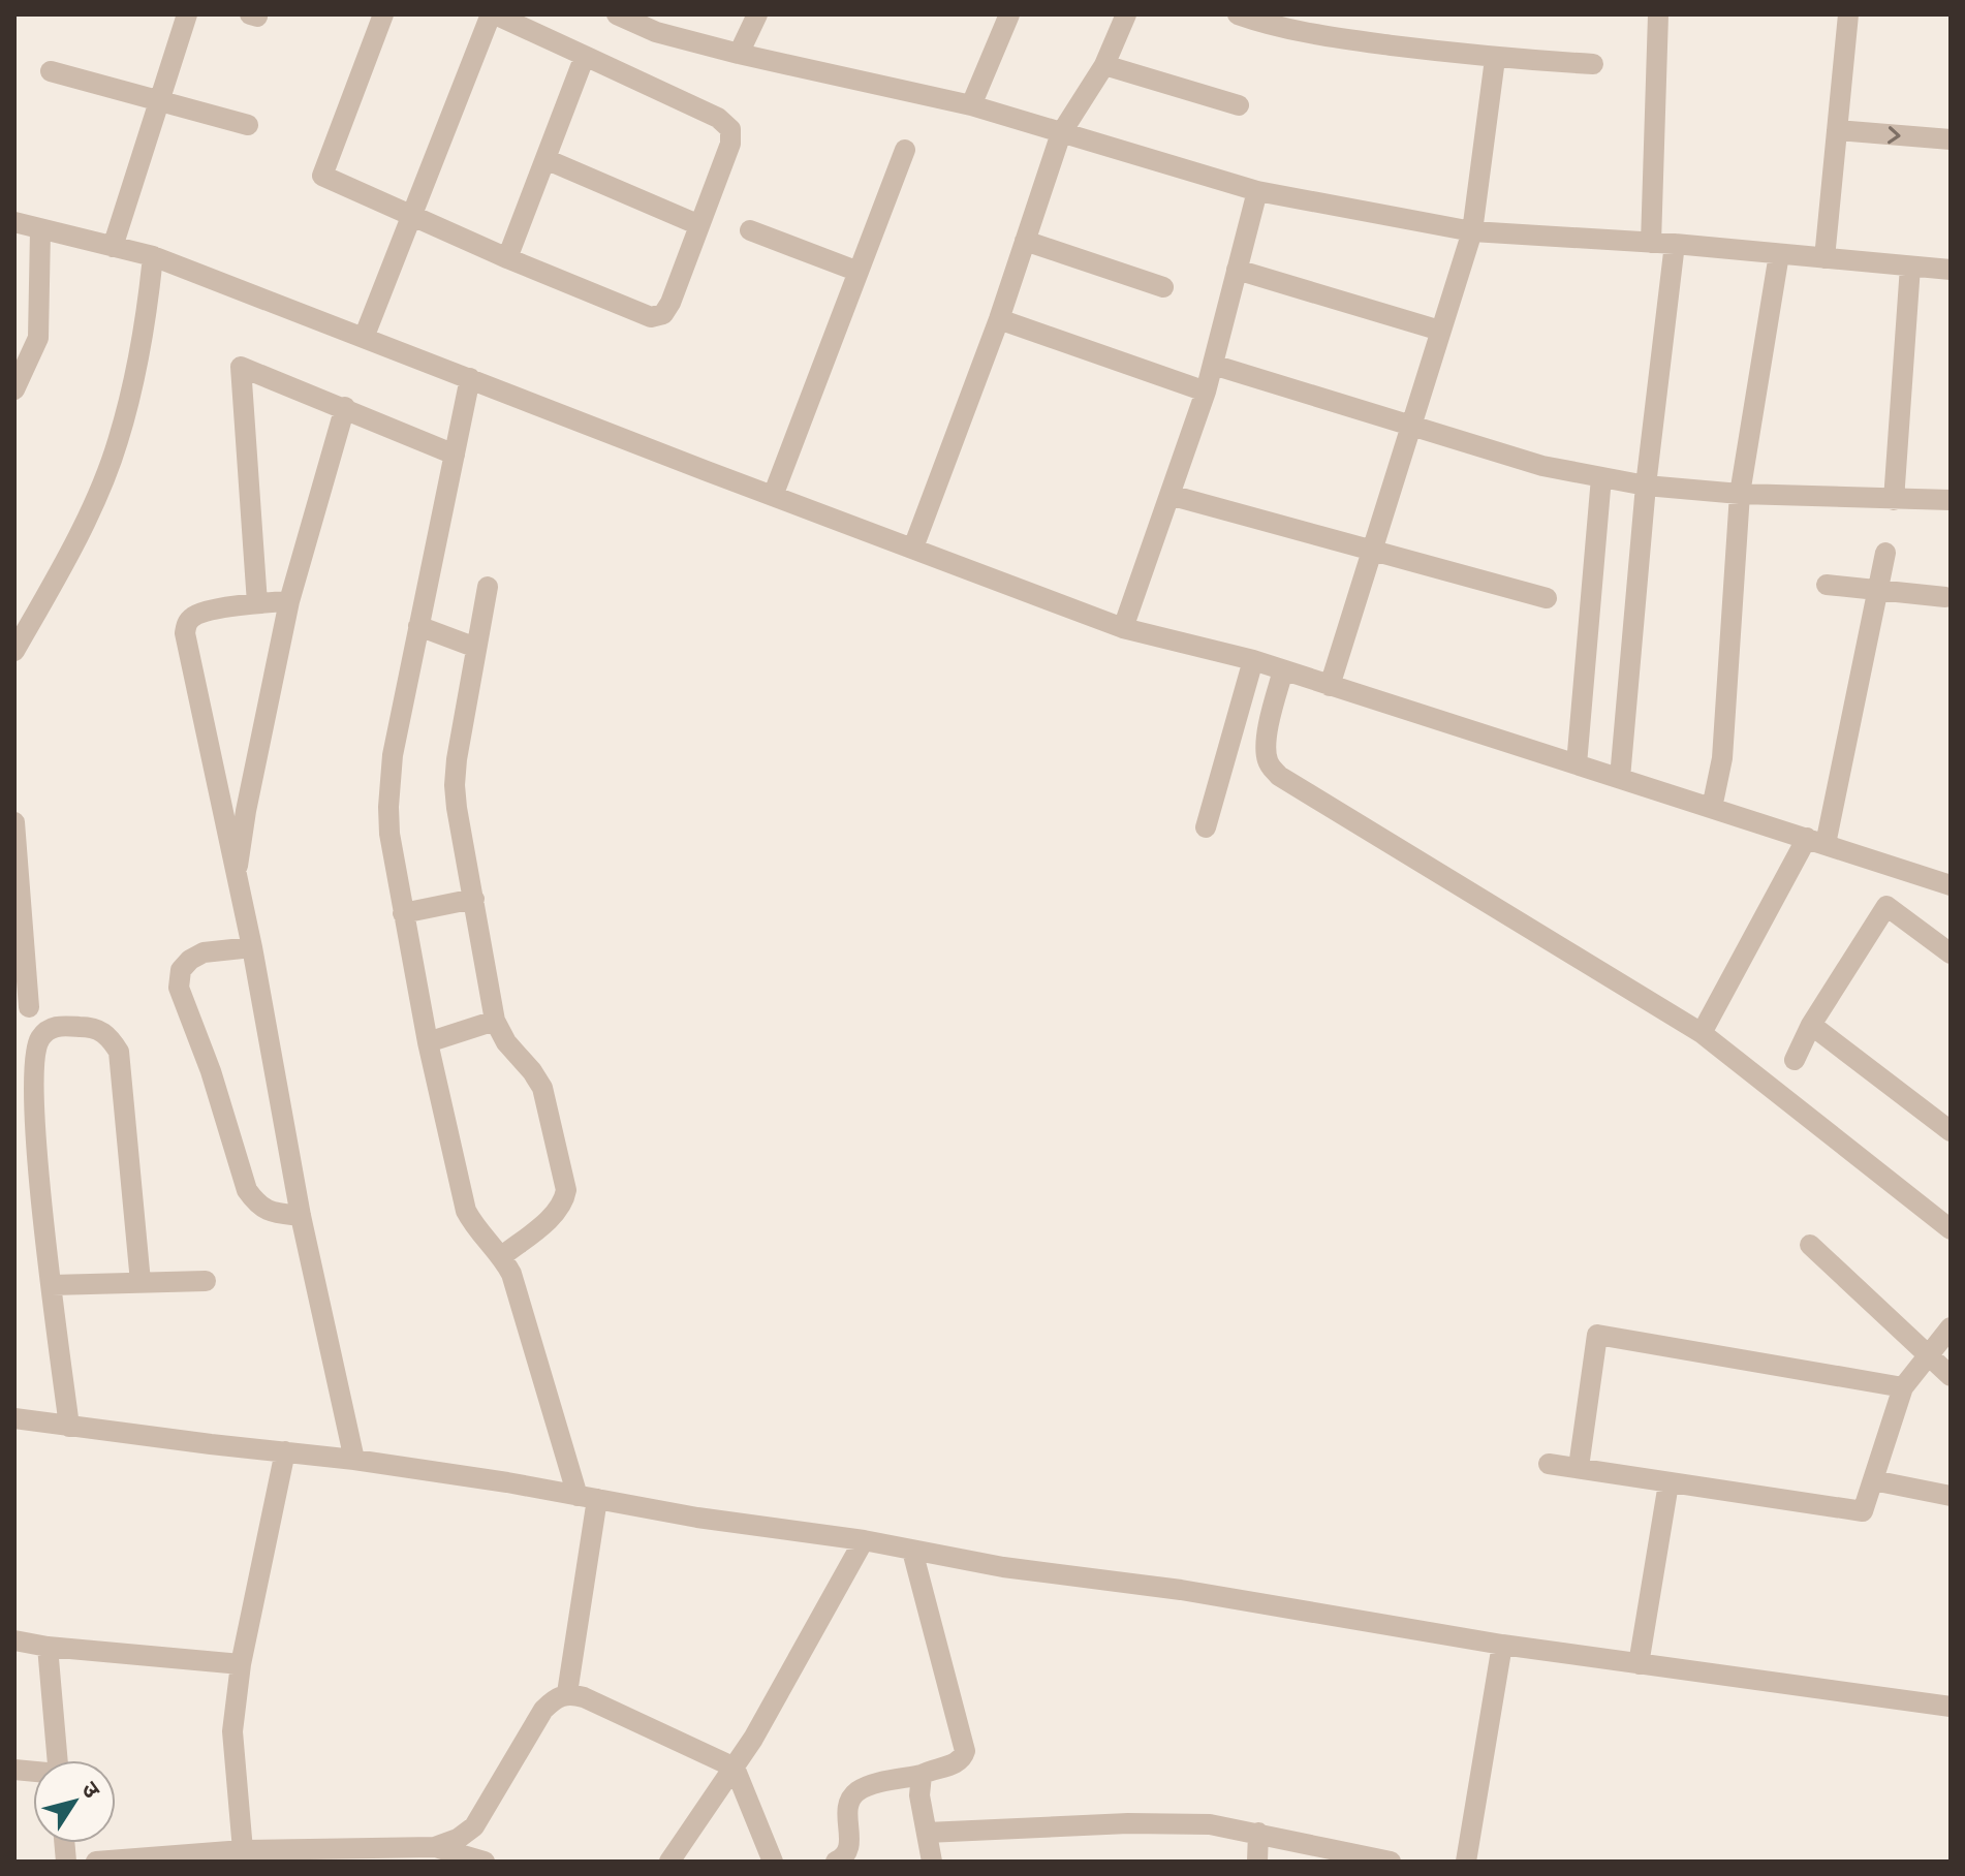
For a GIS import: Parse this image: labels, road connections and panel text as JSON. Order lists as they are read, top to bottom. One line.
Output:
{"north":"top right"}
